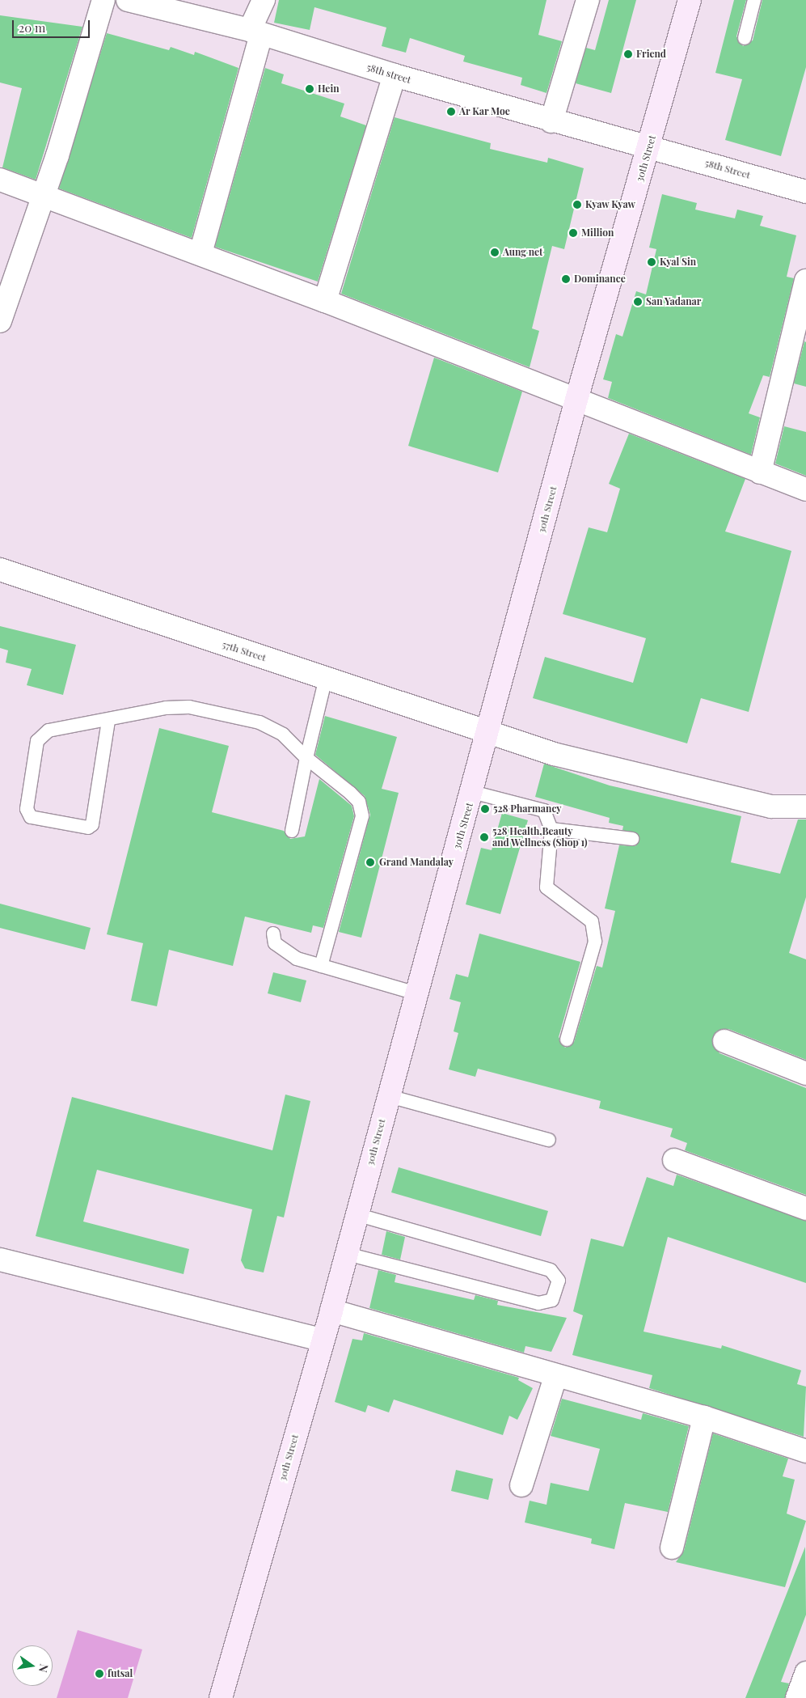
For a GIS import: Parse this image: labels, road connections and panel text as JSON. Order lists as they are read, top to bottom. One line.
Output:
{"streets":{"main road":["30th Street"],"street":["58th street","58th Street","57th Street"]},"crossings":[["58th street","30th Street"],["58th street","58th Street"],["30th Street","58th Street"],["30th Street","57th Street"]],"places":["Friend","Hein","Ar Kar Moe","Kyaw Kyaw","Million","Aung net","Kyal Sin","Dominance","San Yadanar","528 Pharmancy","528 Health,Beauty and Wellness (Shop 1)","Grand Mandalay","futsal"],"scale_bar":"20 m","north":"right"}
